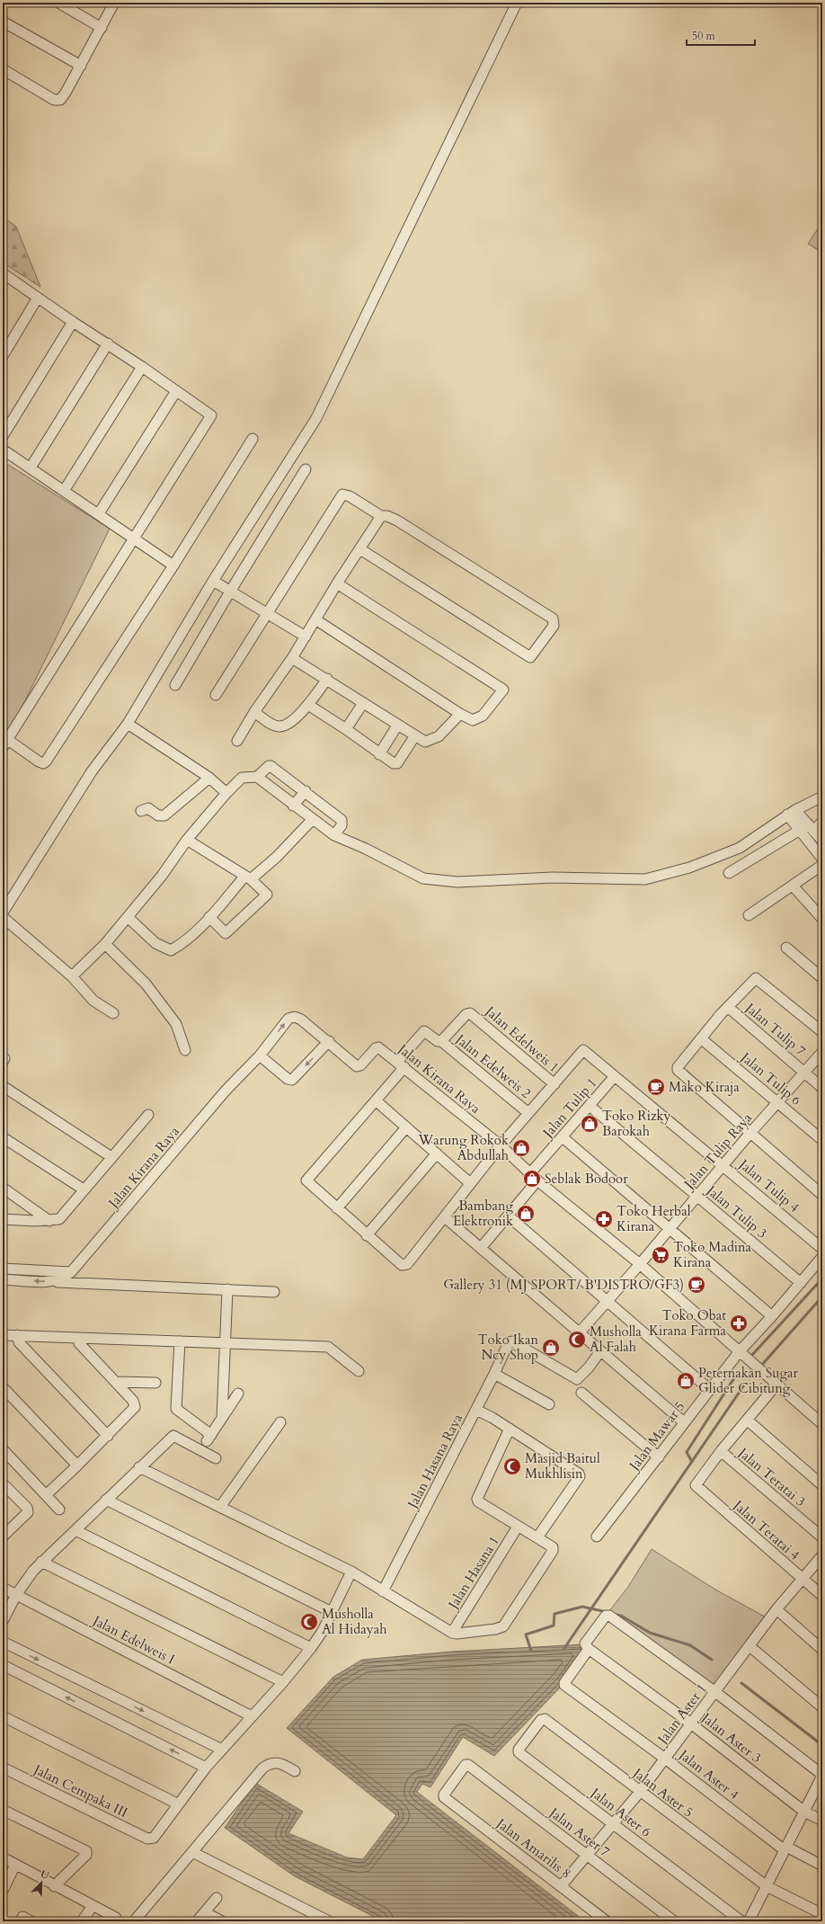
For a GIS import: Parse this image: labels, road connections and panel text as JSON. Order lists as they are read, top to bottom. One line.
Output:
{"streets":{"street":["Jalan Tulip 7","Jalan Edelweis 1","Jalan Edelweis 2","Jalan Kirana Raya","Jalan Tulip 6","Jalan Tulip 1","Jalan Tulip Raya","Jalan Tulip 4","Jalan Tulip 3","Jalan Mawar 5","Jalan Hasana Raya","Jalan Teratai 3","Jalan Teratai 4","Jalan Hasana 1","Jalan Edelweis I","Jalan Aster 1","Jalan Aster 3","Jalan Aster 4","Jalan Cempaka III","Jalan Aster 5","Jalan Aster 6","Jalan Aster 7","Jalan Amarilis 8"]},"crossings":[["Jalan Tulip 7","Jalan Tulip Raya"],["Jalan Edelweis 1","Jalan Edelweis 2"],["Jalan Edelweis 1","Jalan Kirana Raya"],["Jalan Edelweis 1","Jalan Tulip 1"],["Jalan Edelweis 1","Jalan Tulip 4"],["Jalan Edelweis 2","Jalan Kirana Raya"],["Jalan Kirana Raya","Jalan Tulip 1"],["Jalan Kirana Raya","Jalan Tulip Raya"],["Jalan Kirana Raya","Jalan Mawar 5"],["Jalan Tulip 6","Jalan Tulip Raya"],["Jalan Tulip 1","Jalan Tulip 4"],["Jalan Tulip 1","Jalan Tulip 3"],["Jalan Tulip Raya","Jalan Tulip 4"],["Jalan Tulip Raya","Jalan Tulip 3"],["Jalan Tulip 3","Jalan Mawar 5"],["Jalan Teratai 3","Jalan Teratai 4"],["Jalan Teratai 4","Jalan Aster 1"],["Jalan Aster 1","Jalan Aster 3"],["Jalan Aster 1","Jalan Aster 4"],["Jalan Aster 1","Jalan Aster 5"],["Jalan Aster 1","Jalan Aster 6"],["Jalan Aster 1","Jalan Aster 7"],["Jalan Aster 1","Jalan Amarilis 8"],["Jalan Aster 3","Jalan Aster 4"],["Jalan Aster 5","Jalan Aster 6"],["Jalan Aster 7","Jalan Amarilis 8"]],"places":{"cafe":["Mako Kiraja","Gallery 31 (MJ SPORT/ B'DISTRO/GF3)"],"shop":["Toko Rizky Barokah","Warung Rokok Abdullah","Seblak Bodoor","Bambang Elektronik","Toko Ikan Ncy Shop","Peternakan Sugar Glider Cibitung"],"pharmacy":["Toko Herbal Kirana","Toko Obat Kirana Farma"],"supermarket":["Toko Madina Kirana"],"mosque":["Musholla Al Falah","Masjid Baitul Mukhlisin","Musholla Al Hidayah"]},"scale_bar":"50 m","north":"top right"}
